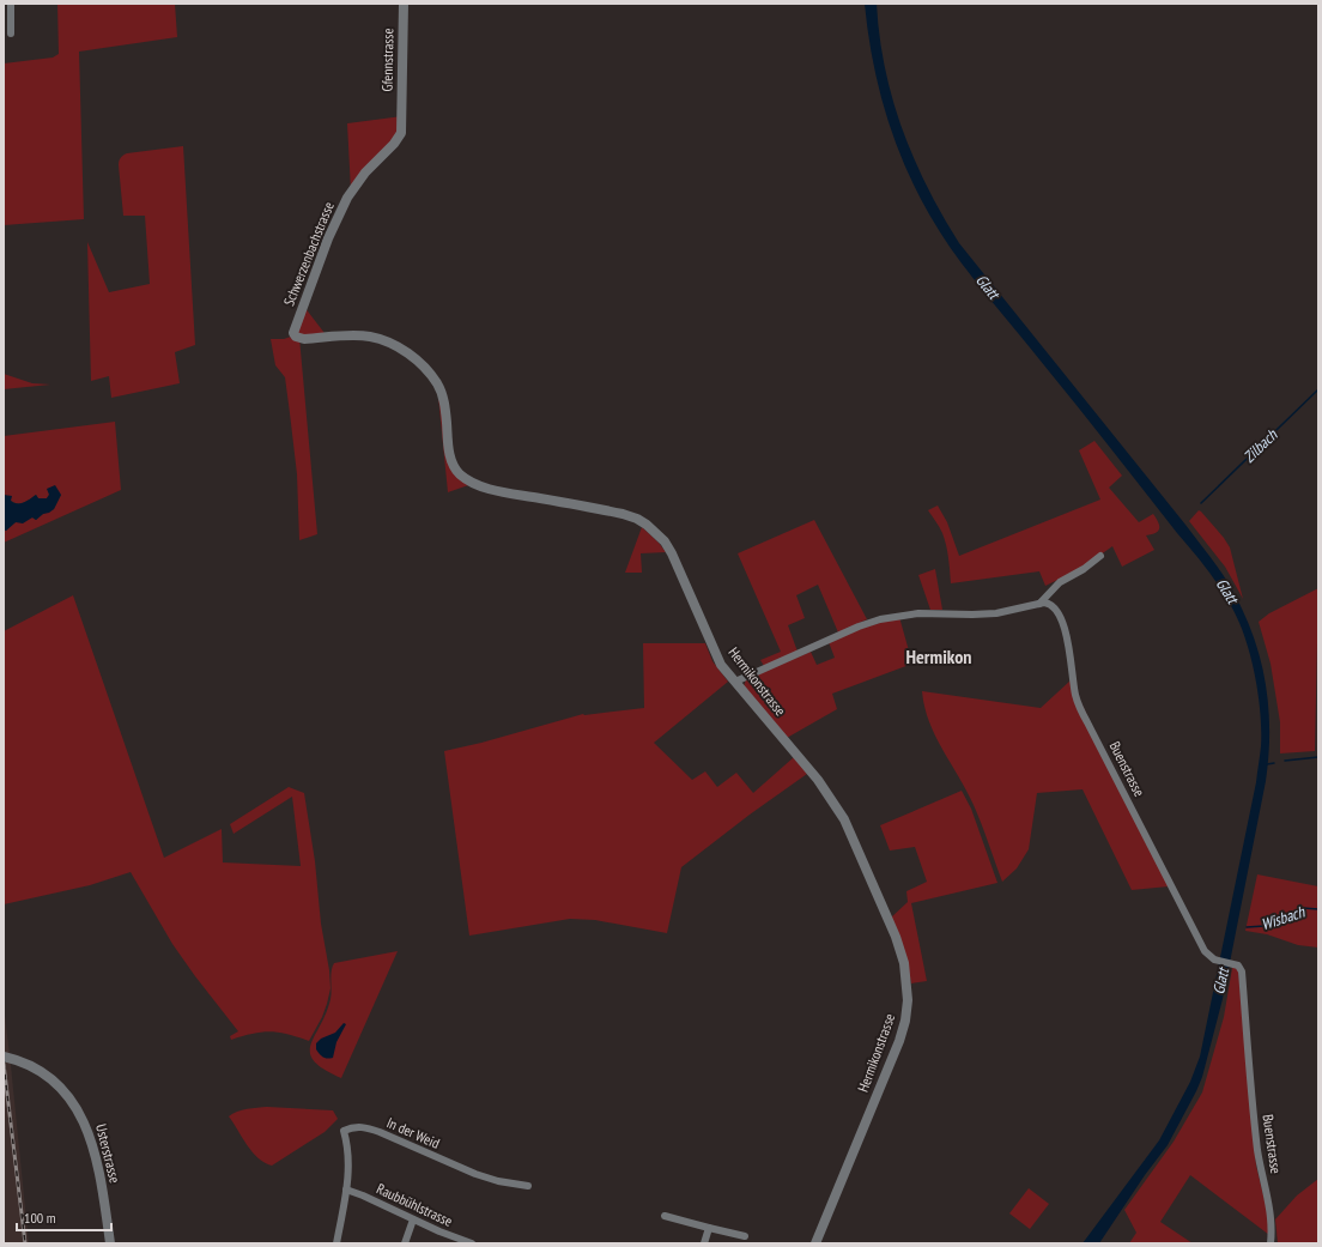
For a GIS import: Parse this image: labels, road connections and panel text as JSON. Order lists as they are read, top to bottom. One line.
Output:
{"streets":{"street":["Gfennstrasse","Schwerzenbachstrasse","Hermikonstrasse","Buenstrasse","In der Weid","Usterstrasse","Raubbühlstrasse"]},"crossings":[["Gfennstrasse","Schwerzenbachstrasse"],["Schwerzenbachstrasse","Hermikonstrasse"],["In der Weid","Raubbühlstrasse"]],"districts":["Hermikon"],"water":["Glatt","Zilbach","Wisbach"],"scale_bar":"100 m"}
